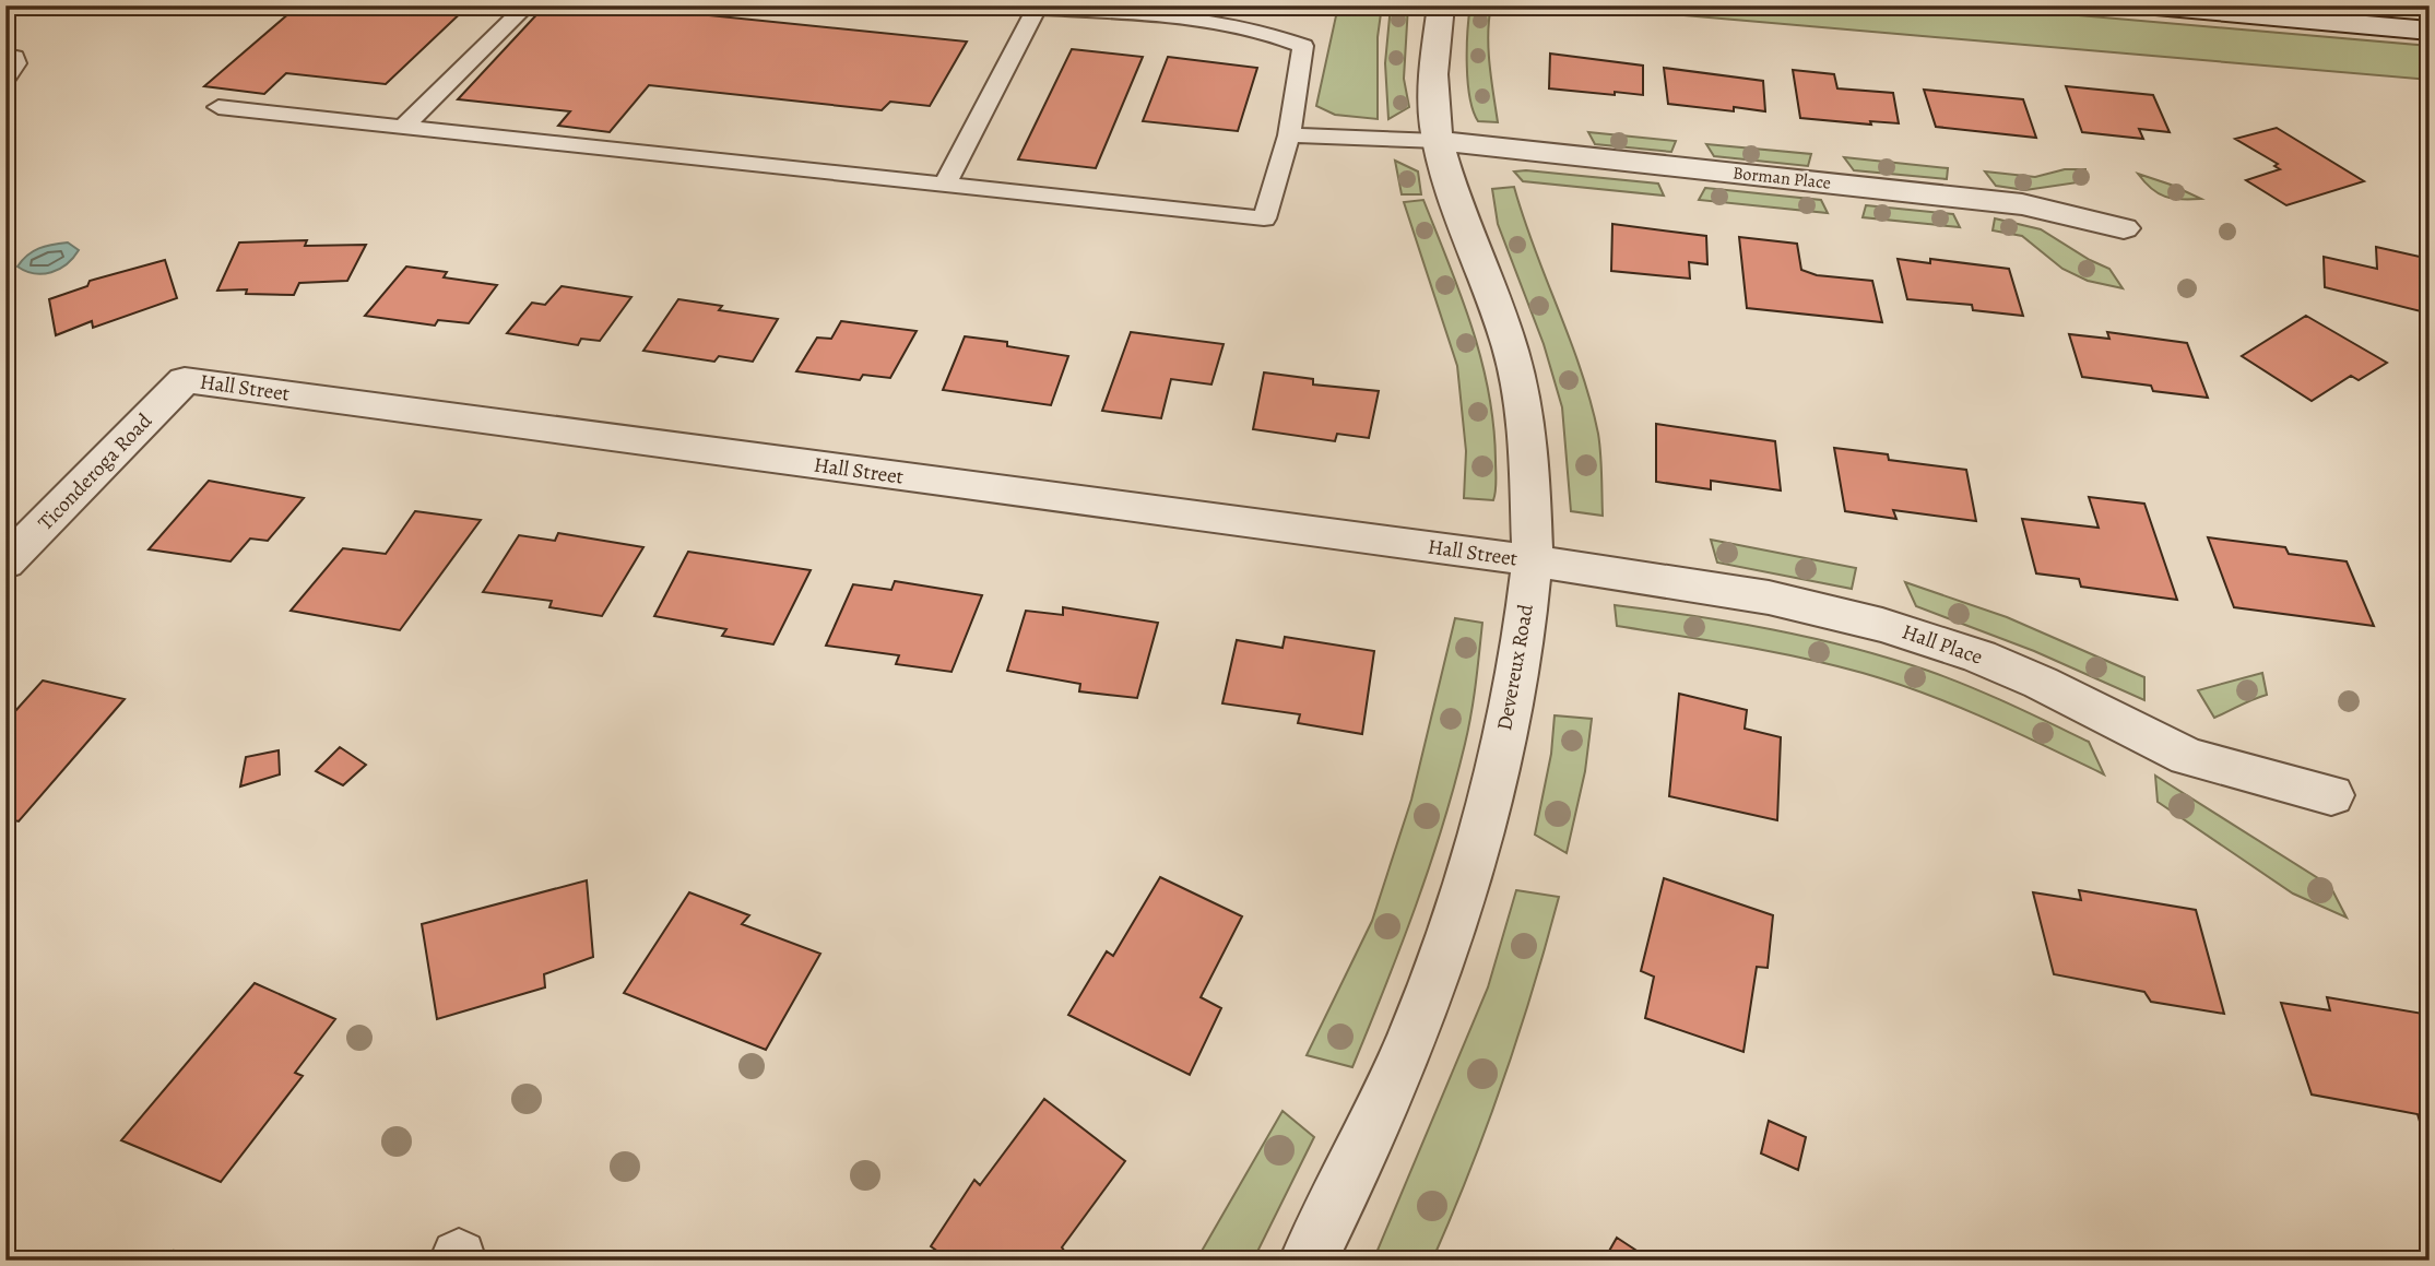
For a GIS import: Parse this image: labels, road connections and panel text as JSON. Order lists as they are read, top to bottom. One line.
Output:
{"streets":{"street":["Borman Place","Hall Street","Ticonderoga Road","Hall Place","Devereux Road"]},"crossings":[["Borman Place","Devereux Road"],["Hall Street","Ticonderoga Road"],["Hall Street","Hall Place"],["Hall Street","Devereux Road"],["Hall Place","Devereux Road"]]}
